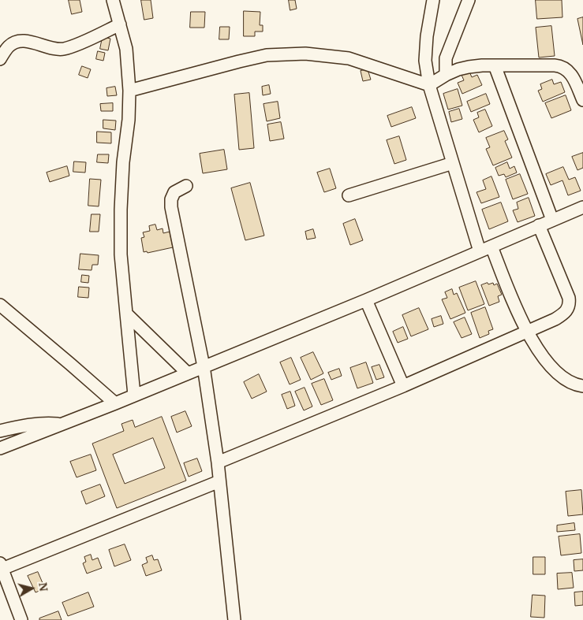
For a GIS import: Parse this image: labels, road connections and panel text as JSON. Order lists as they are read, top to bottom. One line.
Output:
{"north":"right"}
